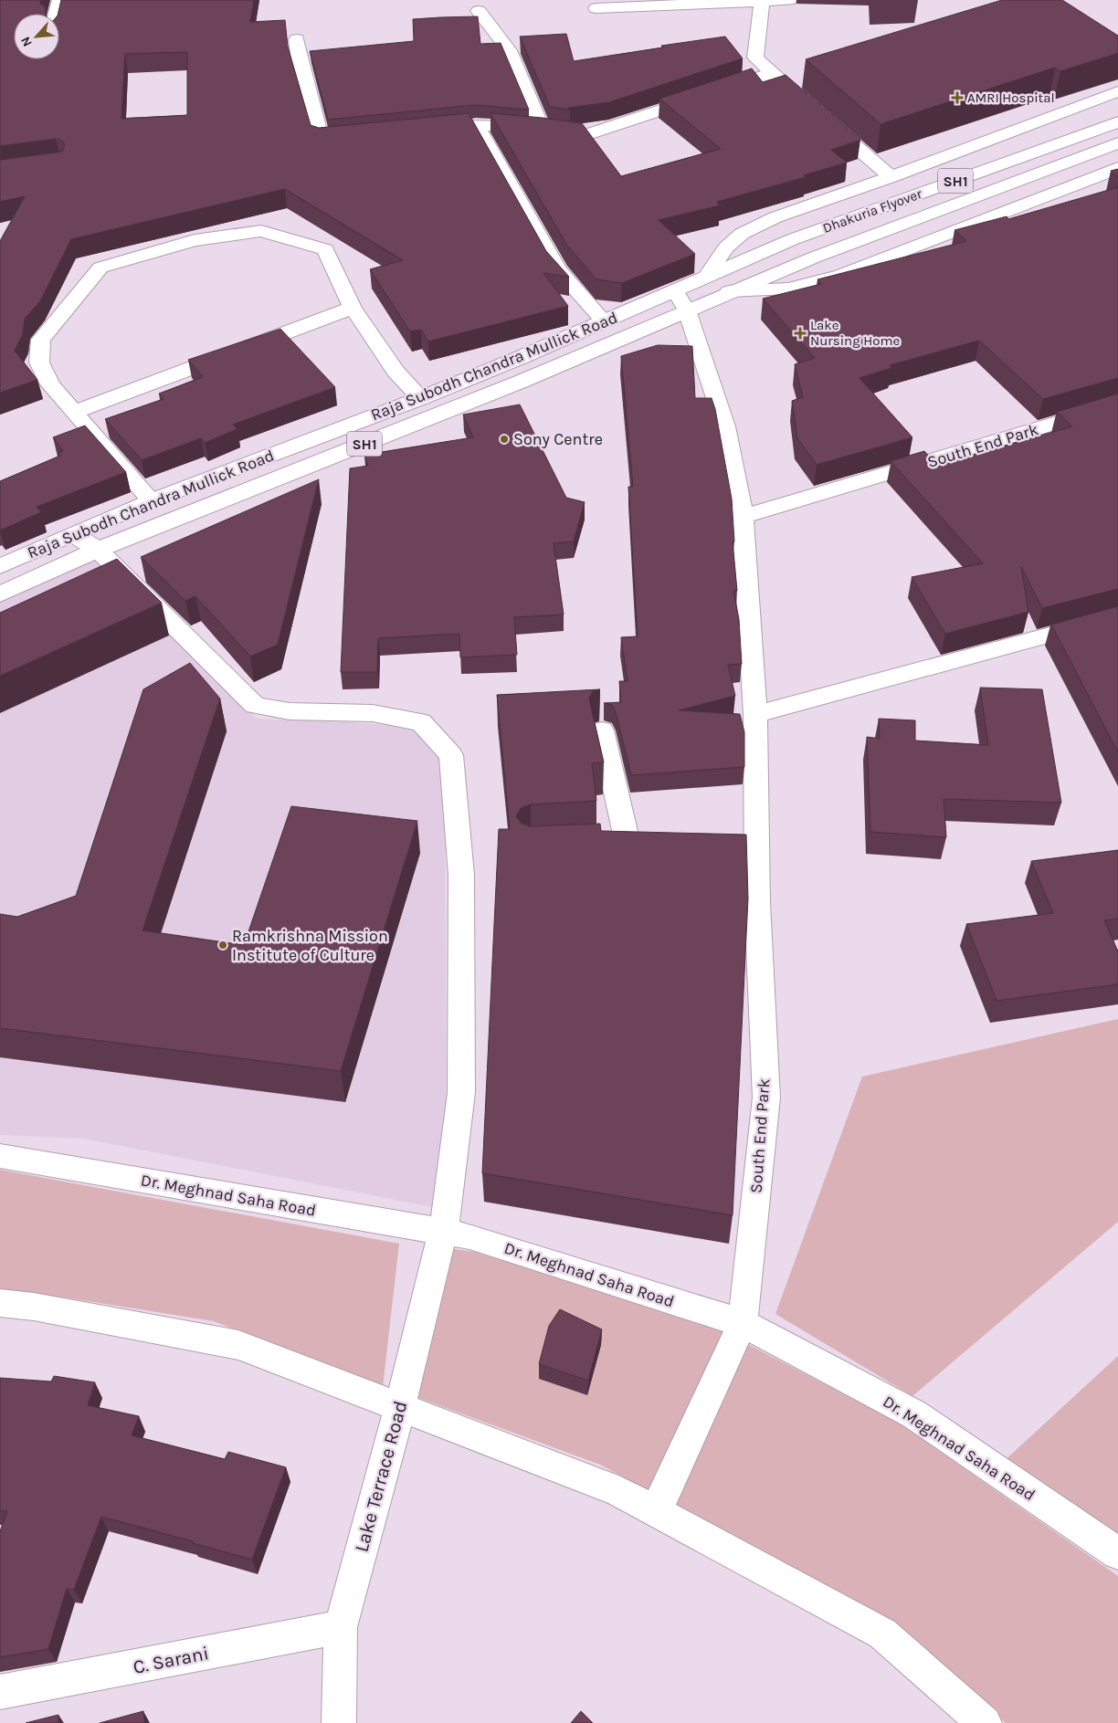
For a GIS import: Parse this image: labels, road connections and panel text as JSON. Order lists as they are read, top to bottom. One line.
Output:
{"streets":{"street":["SH1","Dhakuria Flyover","Raja Subodh Chandra Mullick Road","South End Park","Dr. Meghnad Saha Road","Lake Terrace Road","C. Sarani"]},"crossings":[["SH1","Dhakuria Flyover"],["SH1","Raja Subodh Chandra Mullick Road"],["SH1","South End Park"],["SH1","Lake Terrace Road"],["Dhakuria Flyover","Raja Subodh Chandra Mullick Road"],["Raja Subodh Chandra Mullick Road","South End Park"],["Raja Subodh Chandra Mullick Road","Lake Terrace Road"],["South End Park","Dr. Meghnad Saha Road"],["Dr. Meghnad Saha Road","Lake Terrace Road"],["Lake Terrace Road","C. Sarani"]],"places":{"health":["AMRI Hospital","Lake Nursing Home"],"other":["Sony Centre","Ramkrishna Mission Institute of Culture"]},"north":"bottom left"}
